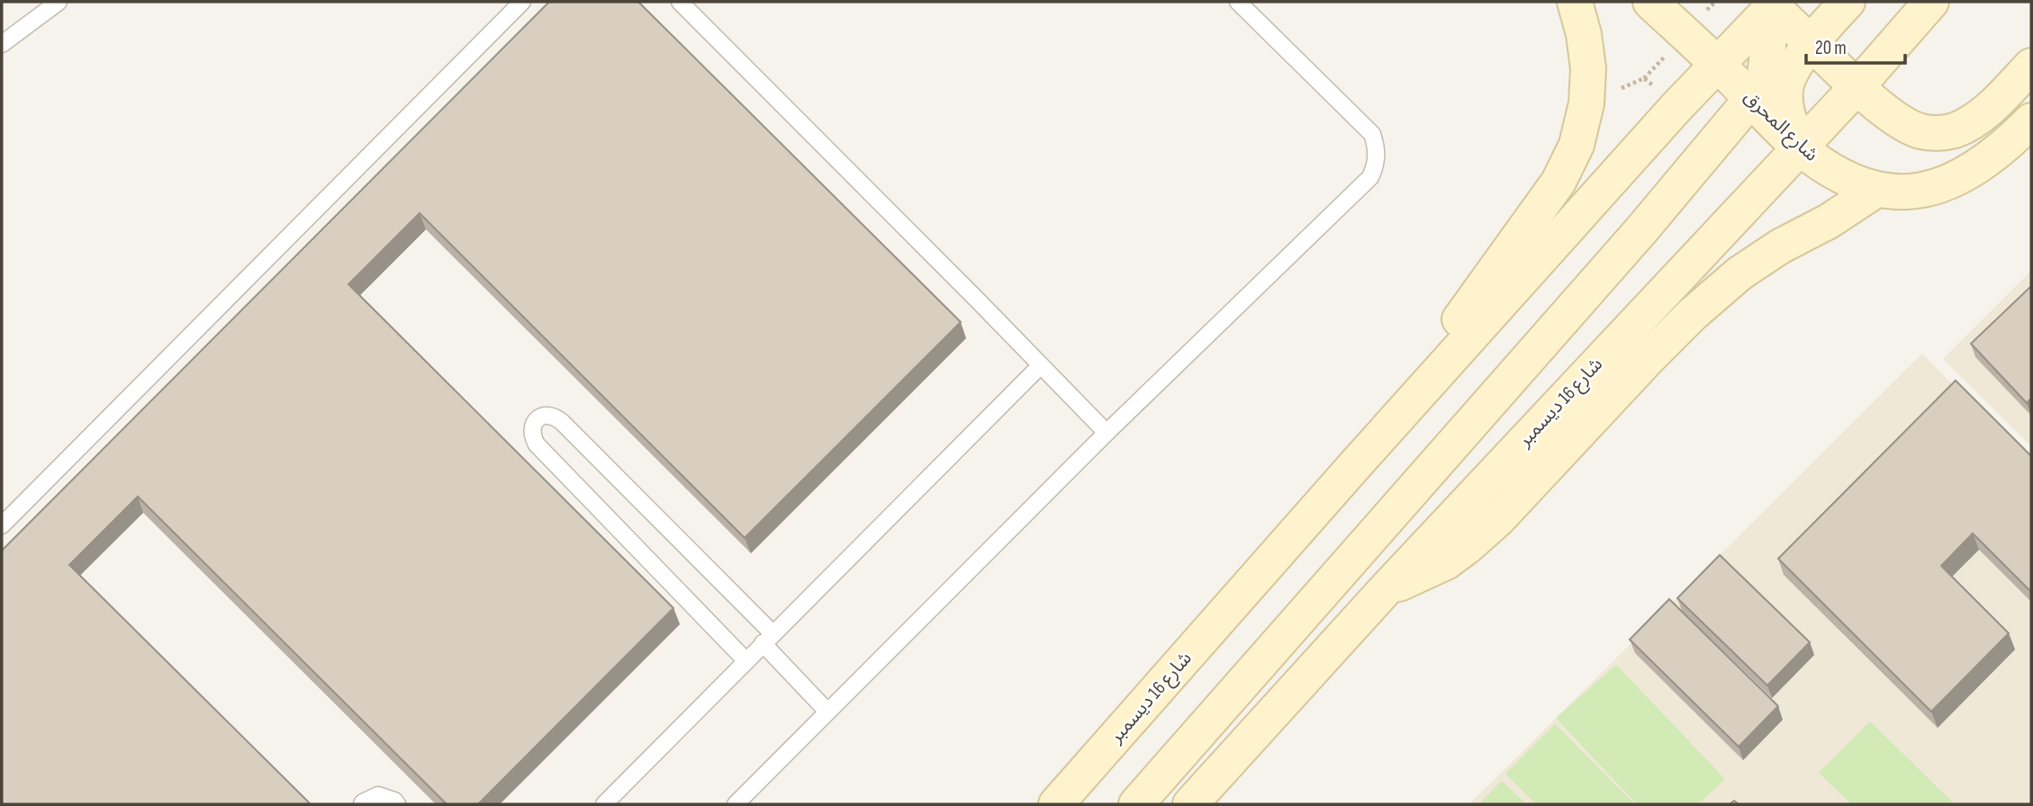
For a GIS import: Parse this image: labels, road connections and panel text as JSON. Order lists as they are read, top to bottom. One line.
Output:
{"streets":{"main road":["شارع المحرق","شارع 16 ديسمبر"]},"crossings":[["شارع المحرق","شارع 16 ديسمبر"]],"scale_bar":"20 m"}
